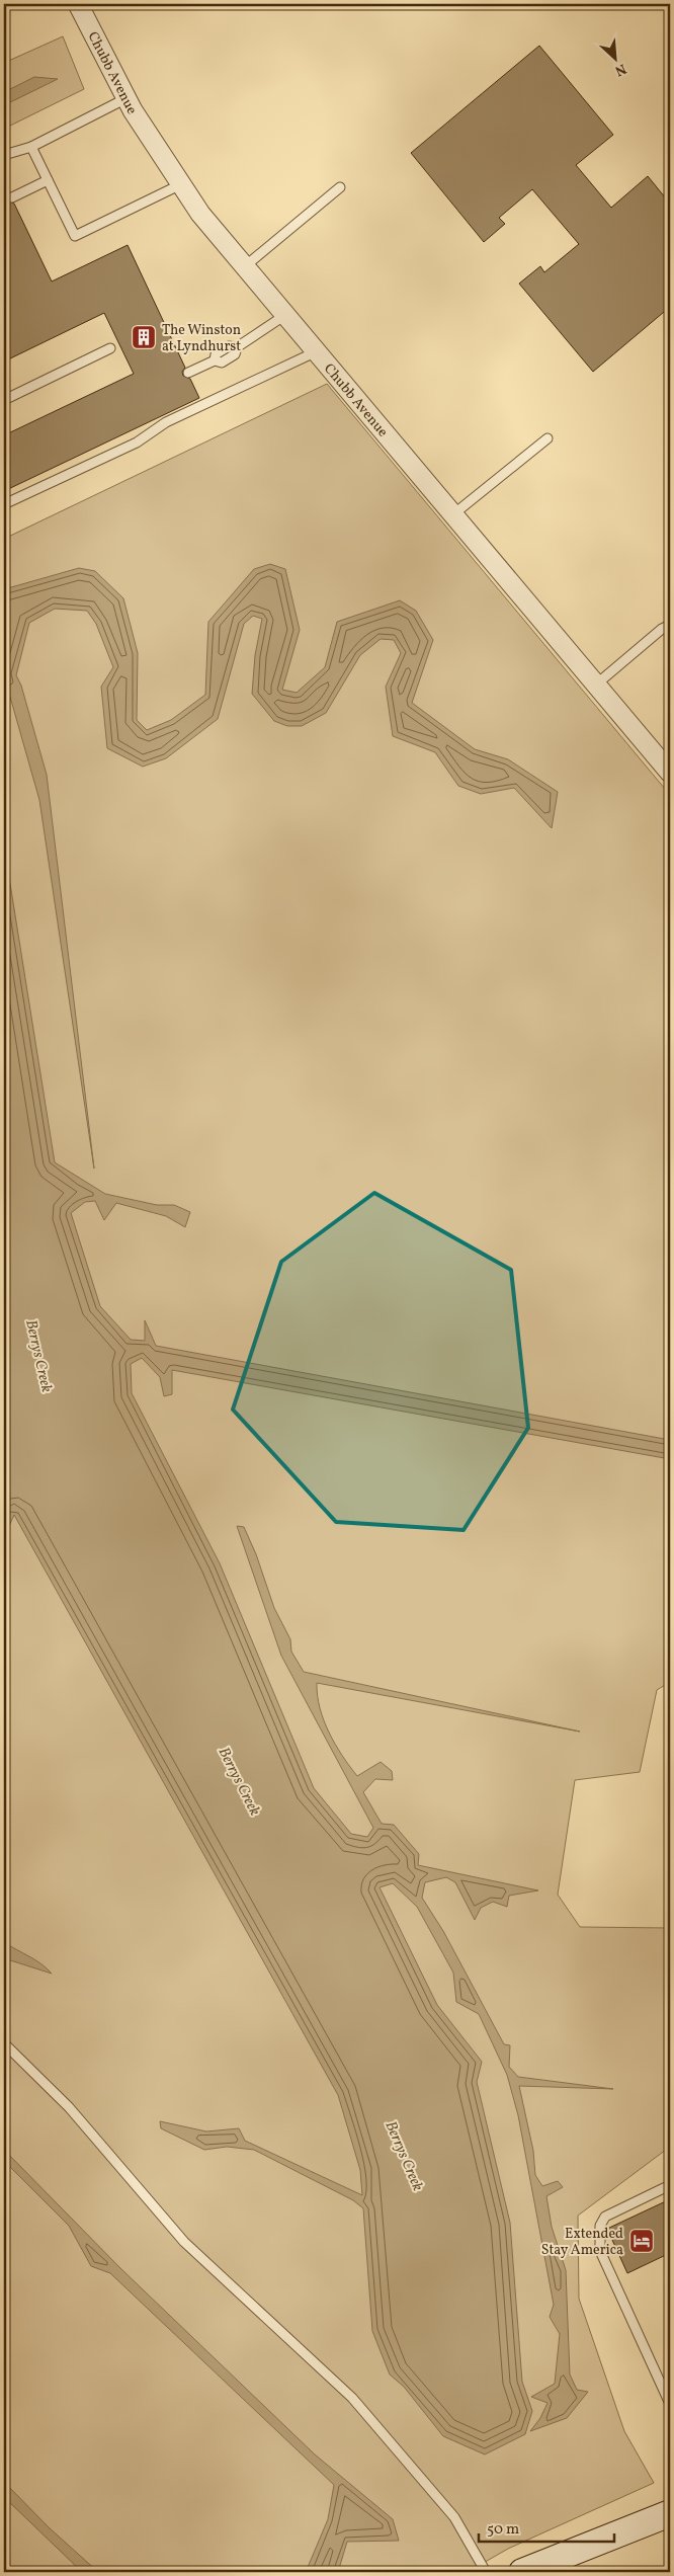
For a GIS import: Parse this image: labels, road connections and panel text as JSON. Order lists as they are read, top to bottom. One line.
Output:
{"streets":{"street":["Chubb Avenue"]},"water":["Berrys Creek"],"places":{"building":["The Winston at Lyndhurst"],"hotel":["Extended Stay America"]},"scale_bar":"50 m","north":"bottom right"}
